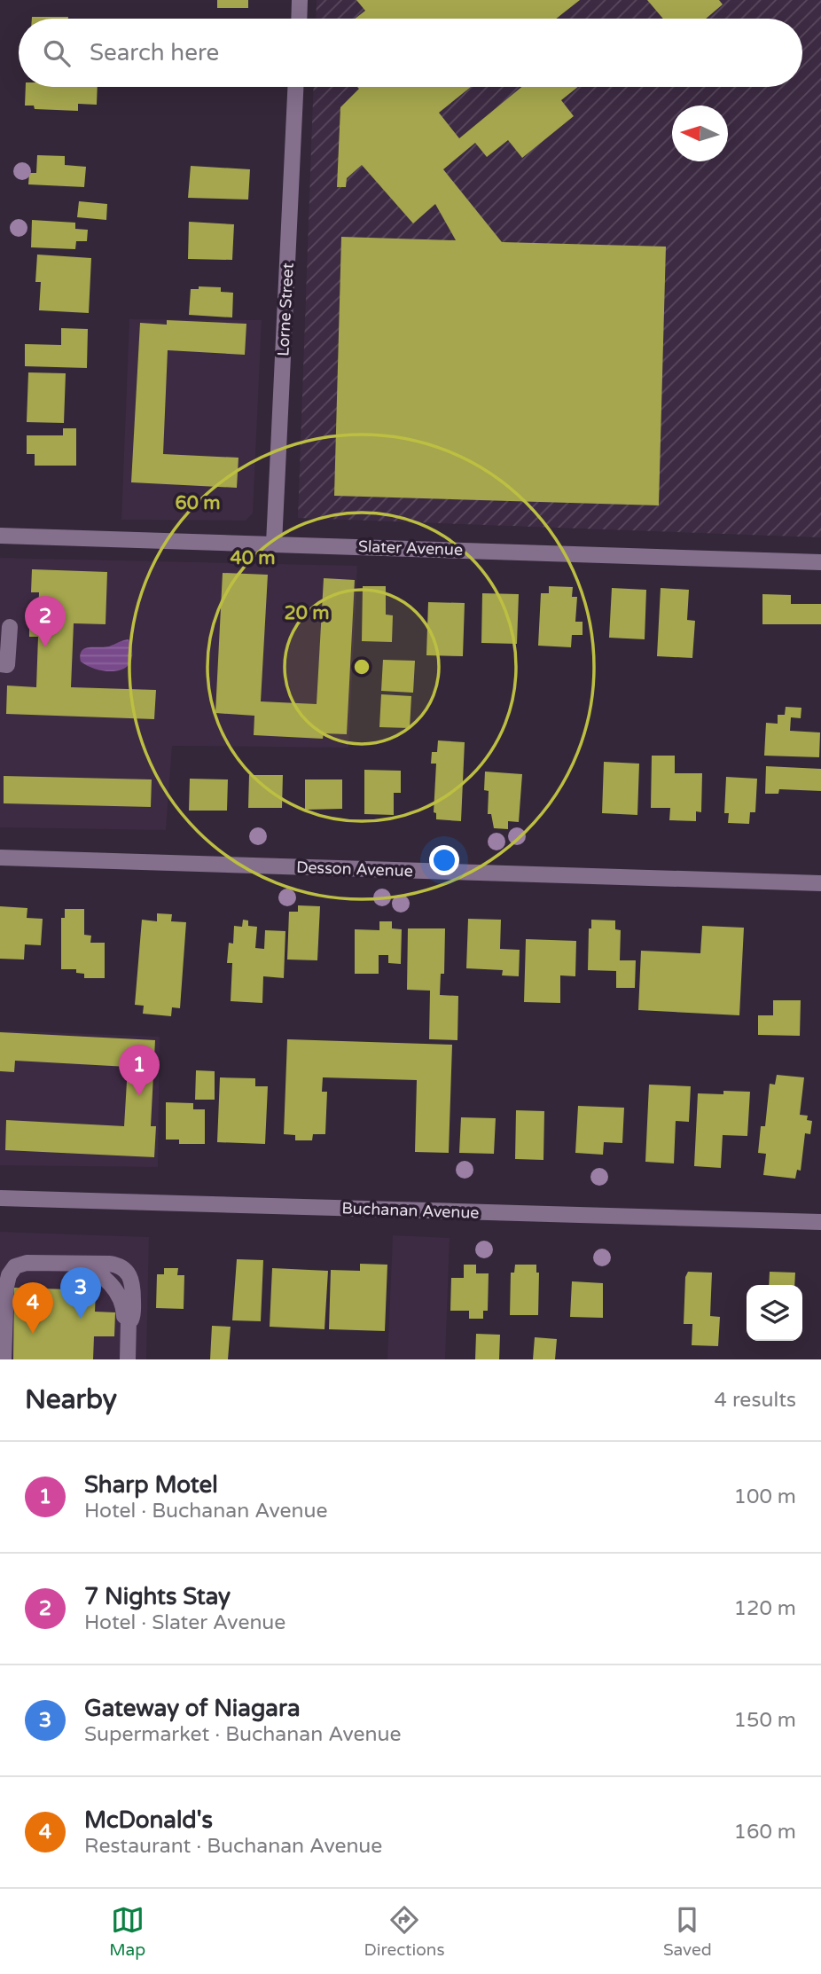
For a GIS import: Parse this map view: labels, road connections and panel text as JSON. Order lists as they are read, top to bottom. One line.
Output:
{"streets":{"street":["Lorne Street","Slater Avenue","Desson Avenue","Buchanan Avenue"]},"crossings":[["Lorne Street","Slater Avenue"]],"north":"left","page":{"search":"Search here","pins":["2","1","3","4"],"heading":["Nearby","4 results"],"list":[{"mark":"1","name":"Sharp Motel","note":"Hotel · Buchanan Avenue","value":"100 m"},{"mark":"2","name":"7 Nights Stay","note":"Hotel · Slater Avenue","value":"120 m"},{"mark":"3","name":"Gateway of Niagara","note":"Supermarket · Buchanan Avenue","value":"150 m"},{"mark":"4","name":"McDonald's","note":"Restaurant · Buchanan Avenue","value":"160 m"}],"nav":["Map","Directions","Saved"]},"rings":["60 m","40 m","20 m"]}
